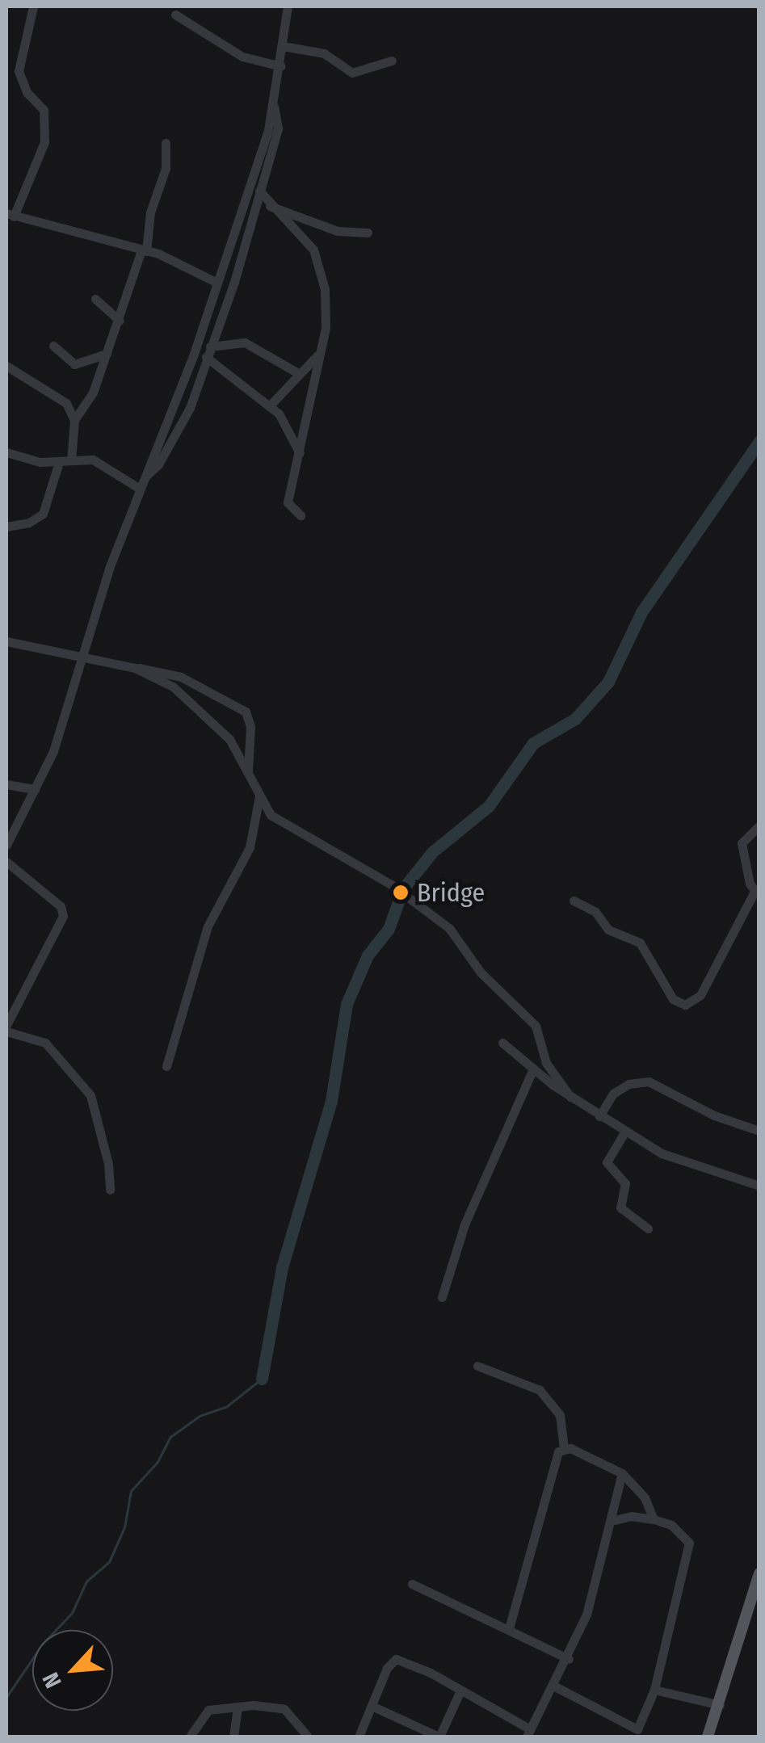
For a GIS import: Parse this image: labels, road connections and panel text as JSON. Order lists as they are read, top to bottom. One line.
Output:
{"places":["Bridge"],"north":"bottom left"}
